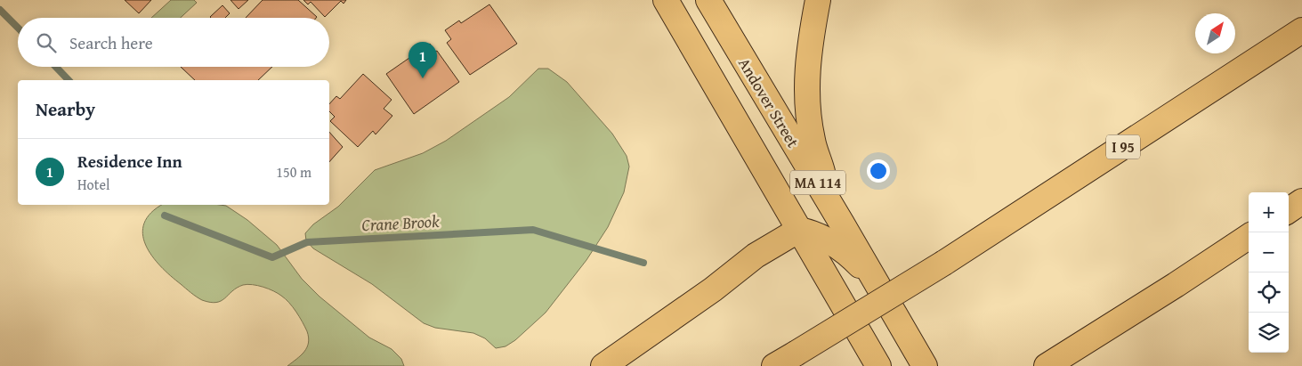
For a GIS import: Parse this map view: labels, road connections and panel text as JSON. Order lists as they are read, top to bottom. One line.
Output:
{"streets":{"highway":["Andover Street","I 95","MA 114"]},"water":["Crane Brook"],"north":"top right","page":{"search":"Search here","pins":"1","heading":"Nearby","list":[{"mark":"1","name":"Residence Inn","note":"Hotel","value":"150 m"}],"map_buttons":["+","−"]}}
